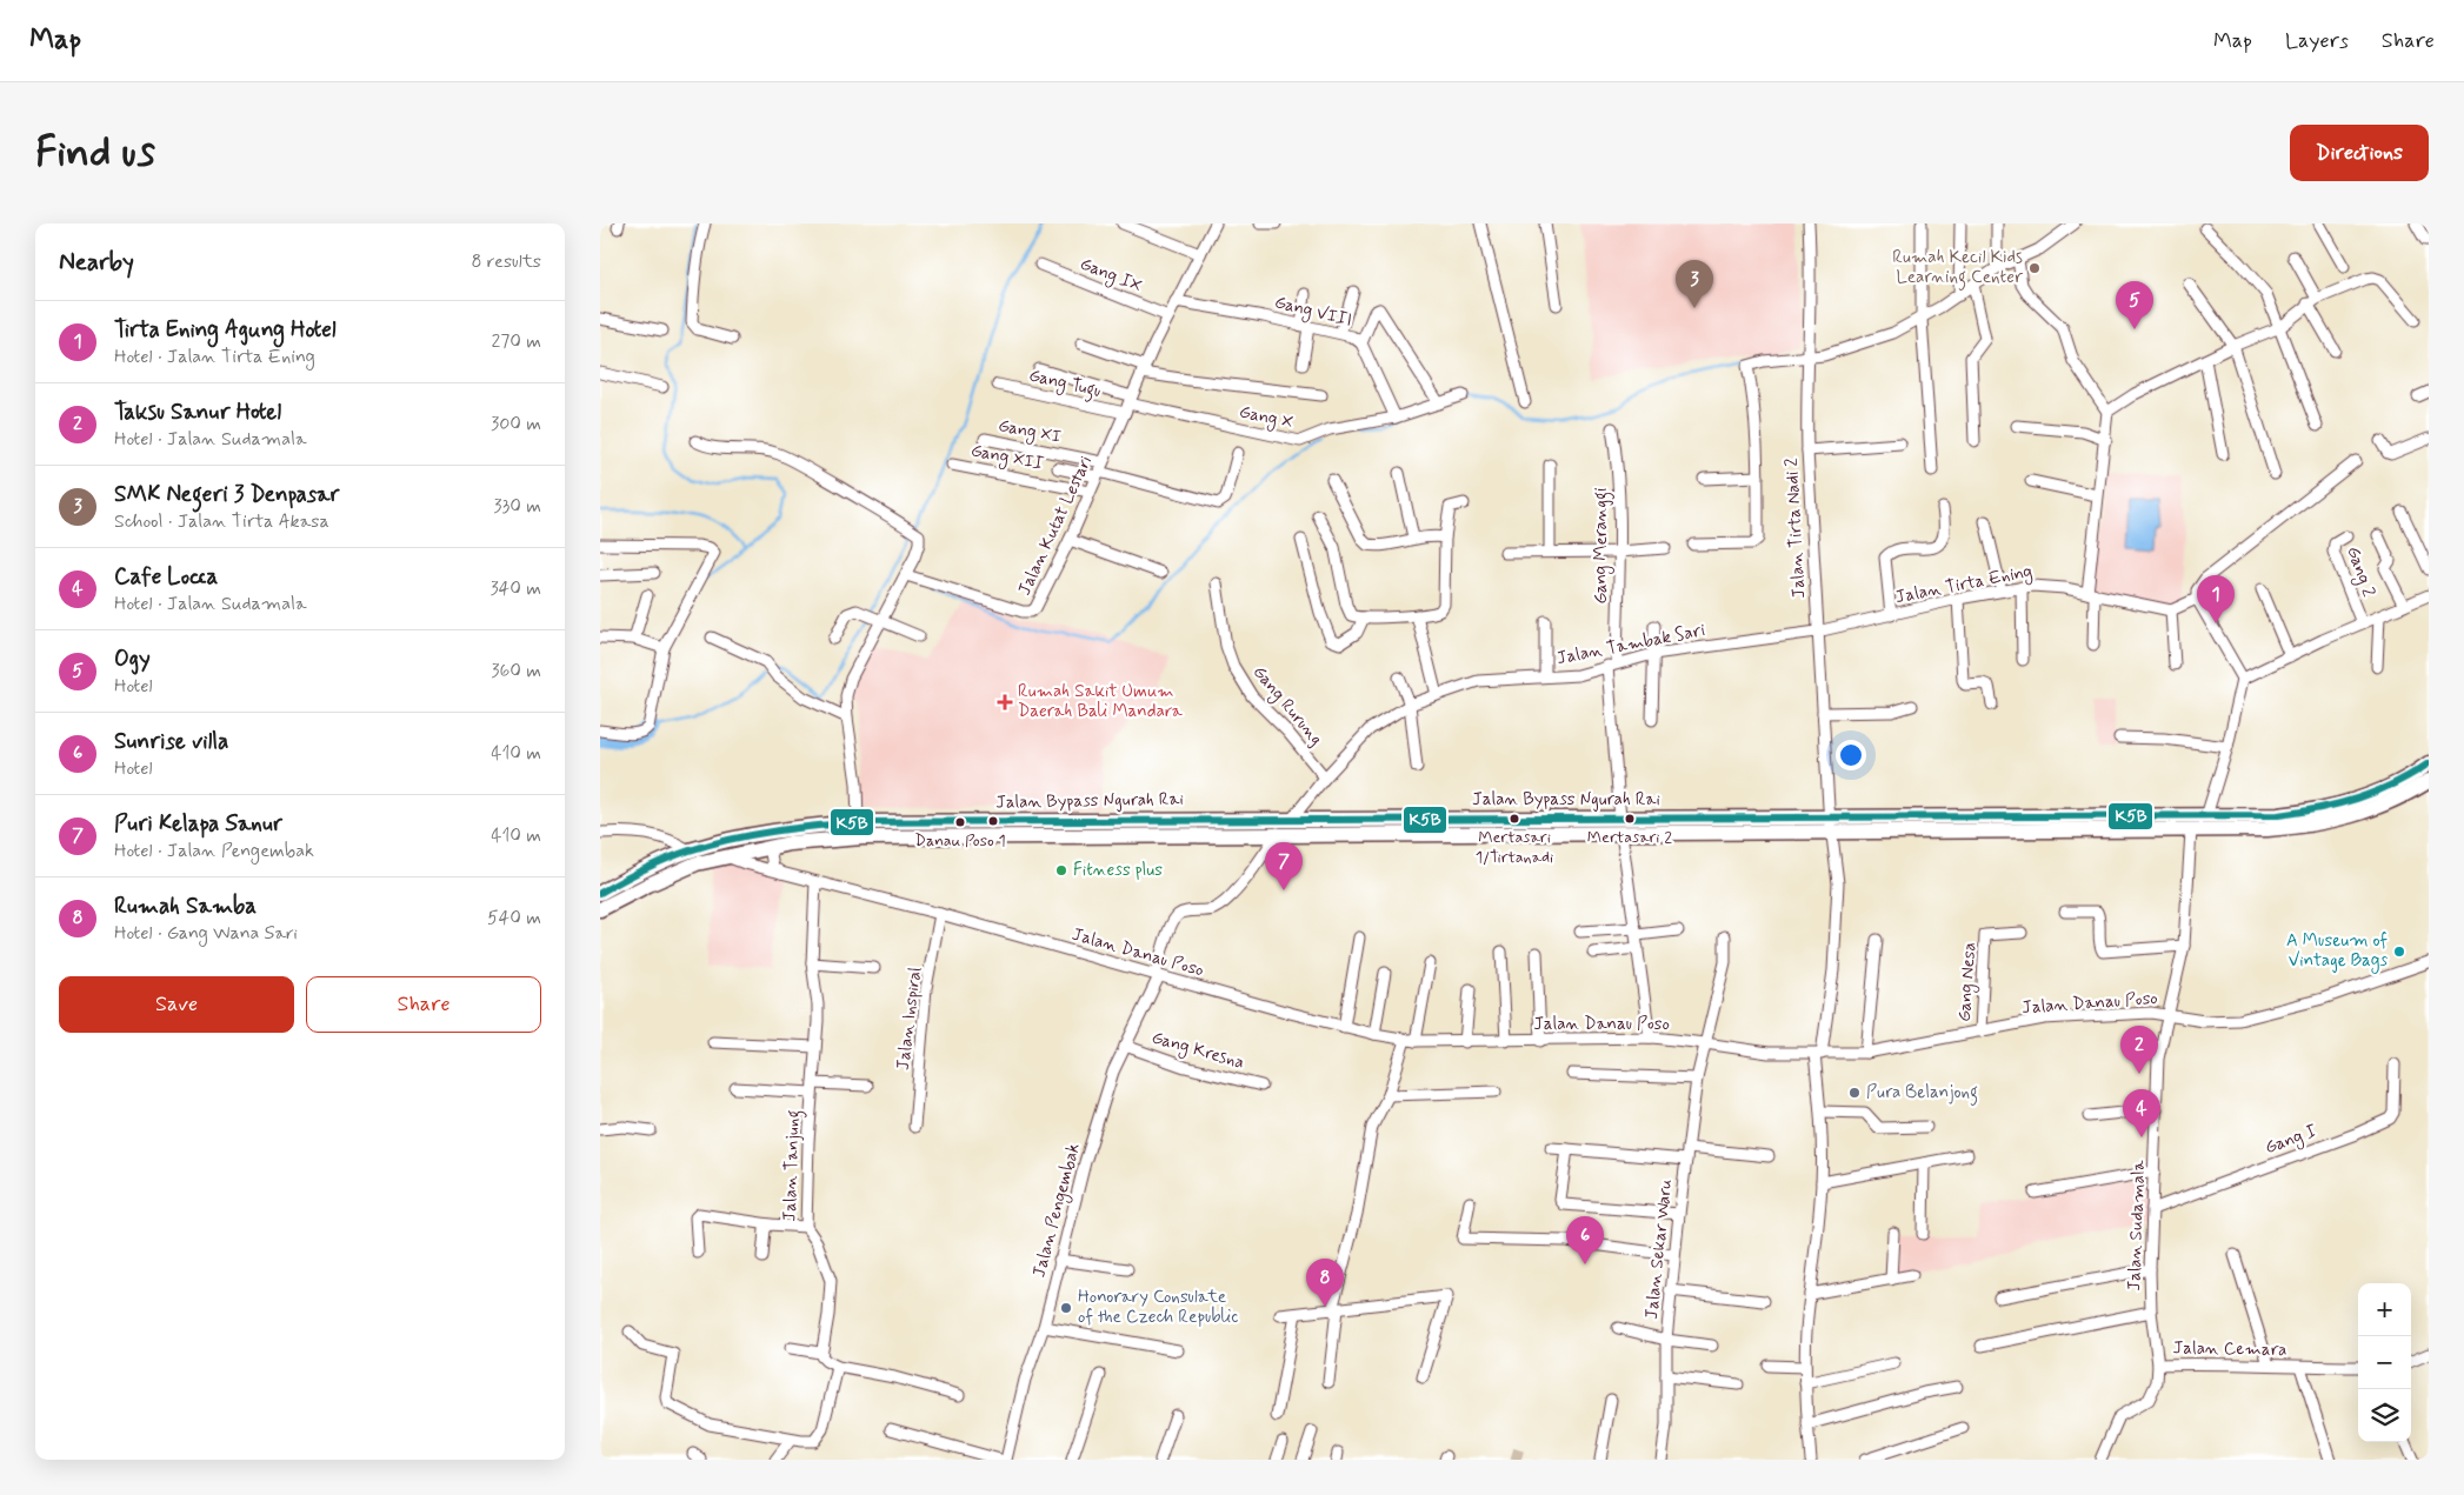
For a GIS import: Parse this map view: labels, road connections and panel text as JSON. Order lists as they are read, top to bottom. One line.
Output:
{"streets":{"highway":["Jalan Bypass Ngurah Rai"],"street":["Gang IX","Gang VIII","Gang Tugu","Gang X","Gang XI","Gang XII","Jalan Kutat Lestari","Jalan Tirta Nadi 2","Gang Meranggi","Gang 2","Jalan Tirta Ening","Jalan Tambak Sari","Gang Rurung","Jalan Danau Poso","Gang Nesa","Jalan Inspiral","Gang Kresna","Gang I","Jalan Tanjung","Jalan Pengembak","Jalan Sudamala","Jalan Sekar Waru","Jalan Cemara"]},"crossings":[["Gang IX","Jalan Kutat Lestari"],["Gang VIII","Gang X"],["Gang VIII","Jalan Kutat Lestari"],["Gang Tugu","Gang X"],["Gang Tugu","Jalan Kutat Lestari"],["Gang X","Jalan Kutat Lestari"],["Gang XI","Jalan Kutat Lestari"],["Gang XII","Jalan Kutat Lestari"],["Jalan Tirta Nadi 2","Jalan Tirta Ening"],["Jalan Tirta Nadi 2","Jalan Tambak Sari"],["Jalan Tirta Nadi 2","Jalan Bypass Ngurah Rai"],["Jalan Tirta Nadi 2","Jalan Danau Poso"],["Gang Meranggi","Jalan Tambak Sari"],["Gang Meranggi","Jalan Bypass Ngurah Rai"],["Gang Meranggi","Jalan Danau Poso"],["Jalan Tirta Ening","Jalan Tambak Sari"],["Jalan Tambak Sari","Gang Rurung"],["Jalan Tambak Sari","Jalan Bypass Ngurah Rai"],["Jalan Bypass Ngurah Rai","Jalan Danau Poso"],["Jalan Bypass Ngurah Rai","Jalan Pengembak"],["Jalan Bypass Ngurah Rai","Jalan Sudamala"],["Jalan Danau Poso","Gang Nesa"],["Jalan Danau Poso","Jalan Inspiral"],["Jalan Danau Poso","Jalan Tanjung"],["Jalan Danau Poso","Jalan Pengembak"],["Jalan Danau Poso","Jalan Sudamala"],["Jalan Danau Poso","Jalan Sekar Waru"],["Gang Kresna","Jalan Pengembak"],["Gang I","Jalan Sudamala"],["Jalan Sudamala","Jalan Cemara"]],"places":{"other":["Rumah Kecil Kids Learning Center","Mertasari 1/Tirtanadi","Mertasari 2","Danau Poso 1","Fitness plus","A Museum of Vintage Bags","Pura Belanjong","Honorary Consulate of the Czech Republic"],"health":["Rumah Sakit Umum Daerah Bali Mandara"]},"lines":["transit line K5B"],"page":{"header":"Map","nav":["Map","Layers","Share"],"buttons":["Directions",["Save","Share"]],"title":"Find us","heading":["Nearby","8 results"],"pins":["3","5","1","7","2","4","6","8"],"list":[{"mark":"1","name":"Tirta Ening Agung Hotel","note":"Hotel · Jalan Tirta Ening","value":"270 m"},{"mark":"2","name":"Taksu Sanur Hotel","note":"Hotel · Jalan Sudamala","value":"300 m"},{"mark":"3","name":"SMK Negeri 3 Denpasar","note":"School · Jalan Tirta Akasa","value":"330 m"},{"mark":"4","name":"Cafe Locca","note":"Hotel · Jalan Sudamala","value":"340 m"},{"mark":"5","name":"Ogy","note":"Hotel","value":"360 m"},{"mark":"6","name":"Sunrise villa","note":"Hotel","value":"410 m"},{"mark":"7","name":"Puri Kelapa Sanur","note":"Hotel · Jalan Pengembak","value":"410 m"},{"mark":"8","name":"Rumah Samba","note":"Hotel · Gang Wana Sari","value":"540 m"}],"map_buttons":["+","−"]}}
